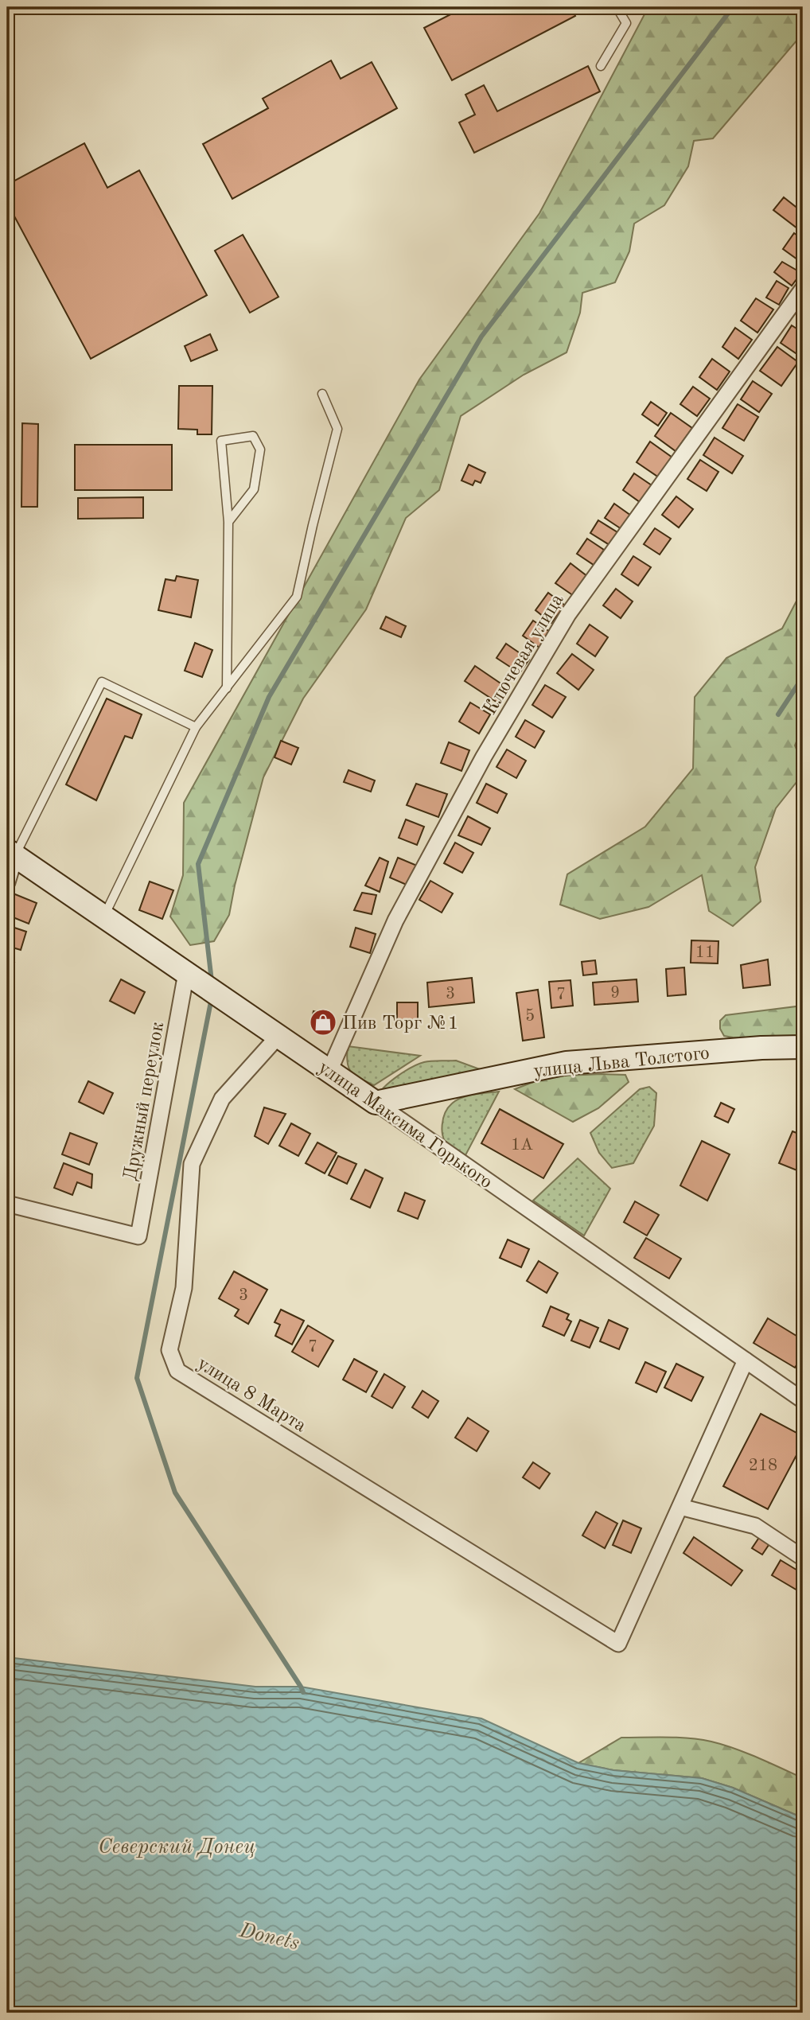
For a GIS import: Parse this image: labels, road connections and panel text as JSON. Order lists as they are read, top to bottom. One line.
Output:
{"streets":{"street":["Ключевая улица","улица Льва Толстого","Дружный переулок","улица Максима Горького","улица 8 Марта"]},"crossings":[["Ключевая улица","улица Максима Горького"],["улица Льва Толстого","улица Максима Горького"],["Дружный переулок","улица Максима Горького"],["улица Максима Горького","улица 8 Марта"]],"water":["Северский Донец","Donets"],"places":{"shop":["Пив Торг №1"]},"house_numbers":["11","9","3","7","5","1А","3","7","218"]}
